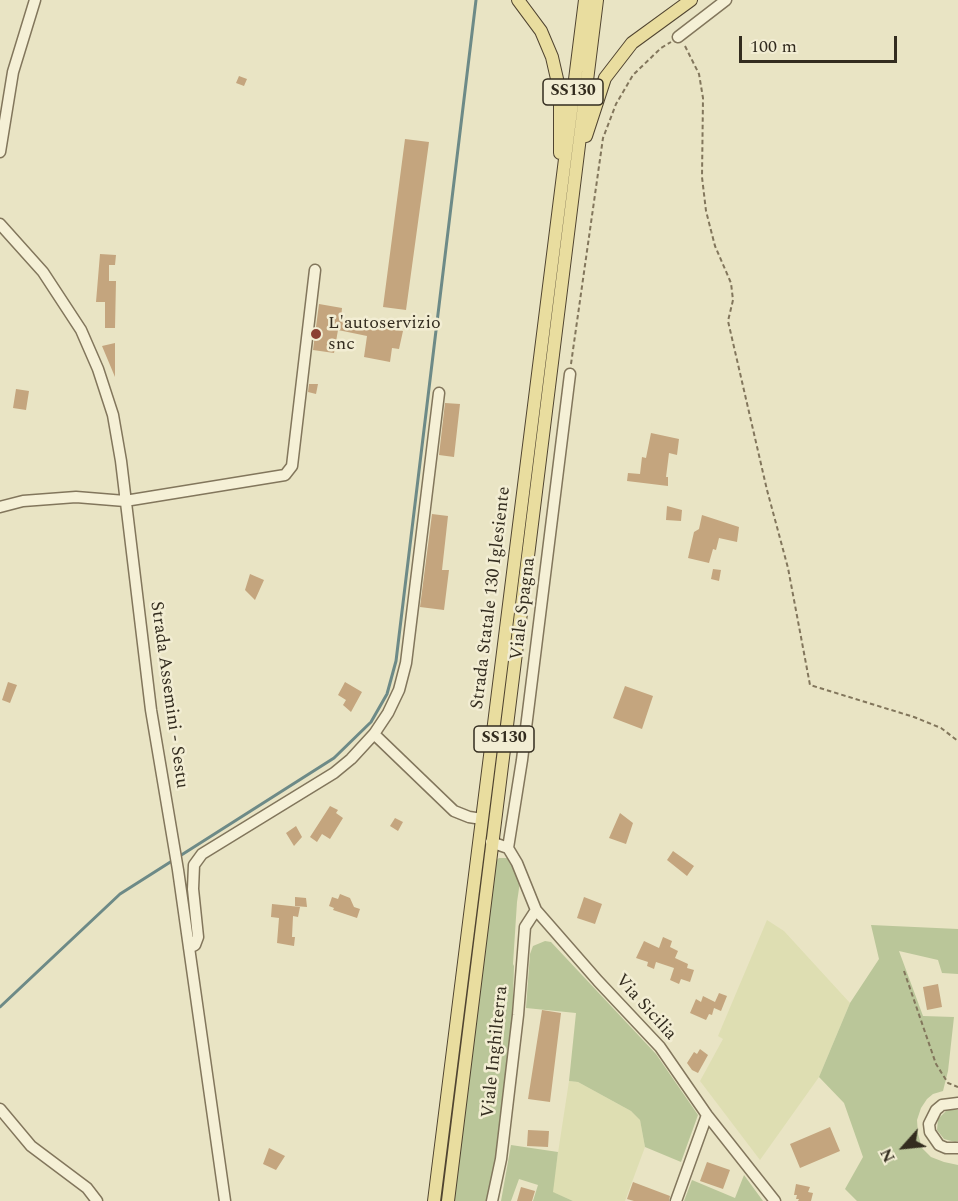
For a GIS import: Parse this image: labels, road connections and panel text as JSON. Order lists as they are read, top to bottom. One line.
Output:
{"streets":{"main road":["SS130","Strada Statale 130 Iglesiente"],"street":["Viale Spagna","Strada Assemini - Sestu","Via Sicilia","Viale Inghilterra"]},"crossings":[["Viale Spagna","Via Sicilia"],["Via Sicilia","Viale Inghilterra"]],"places":["L'autoservizio snc"],"scale_bar":"100 m","north":"bottom left"}
